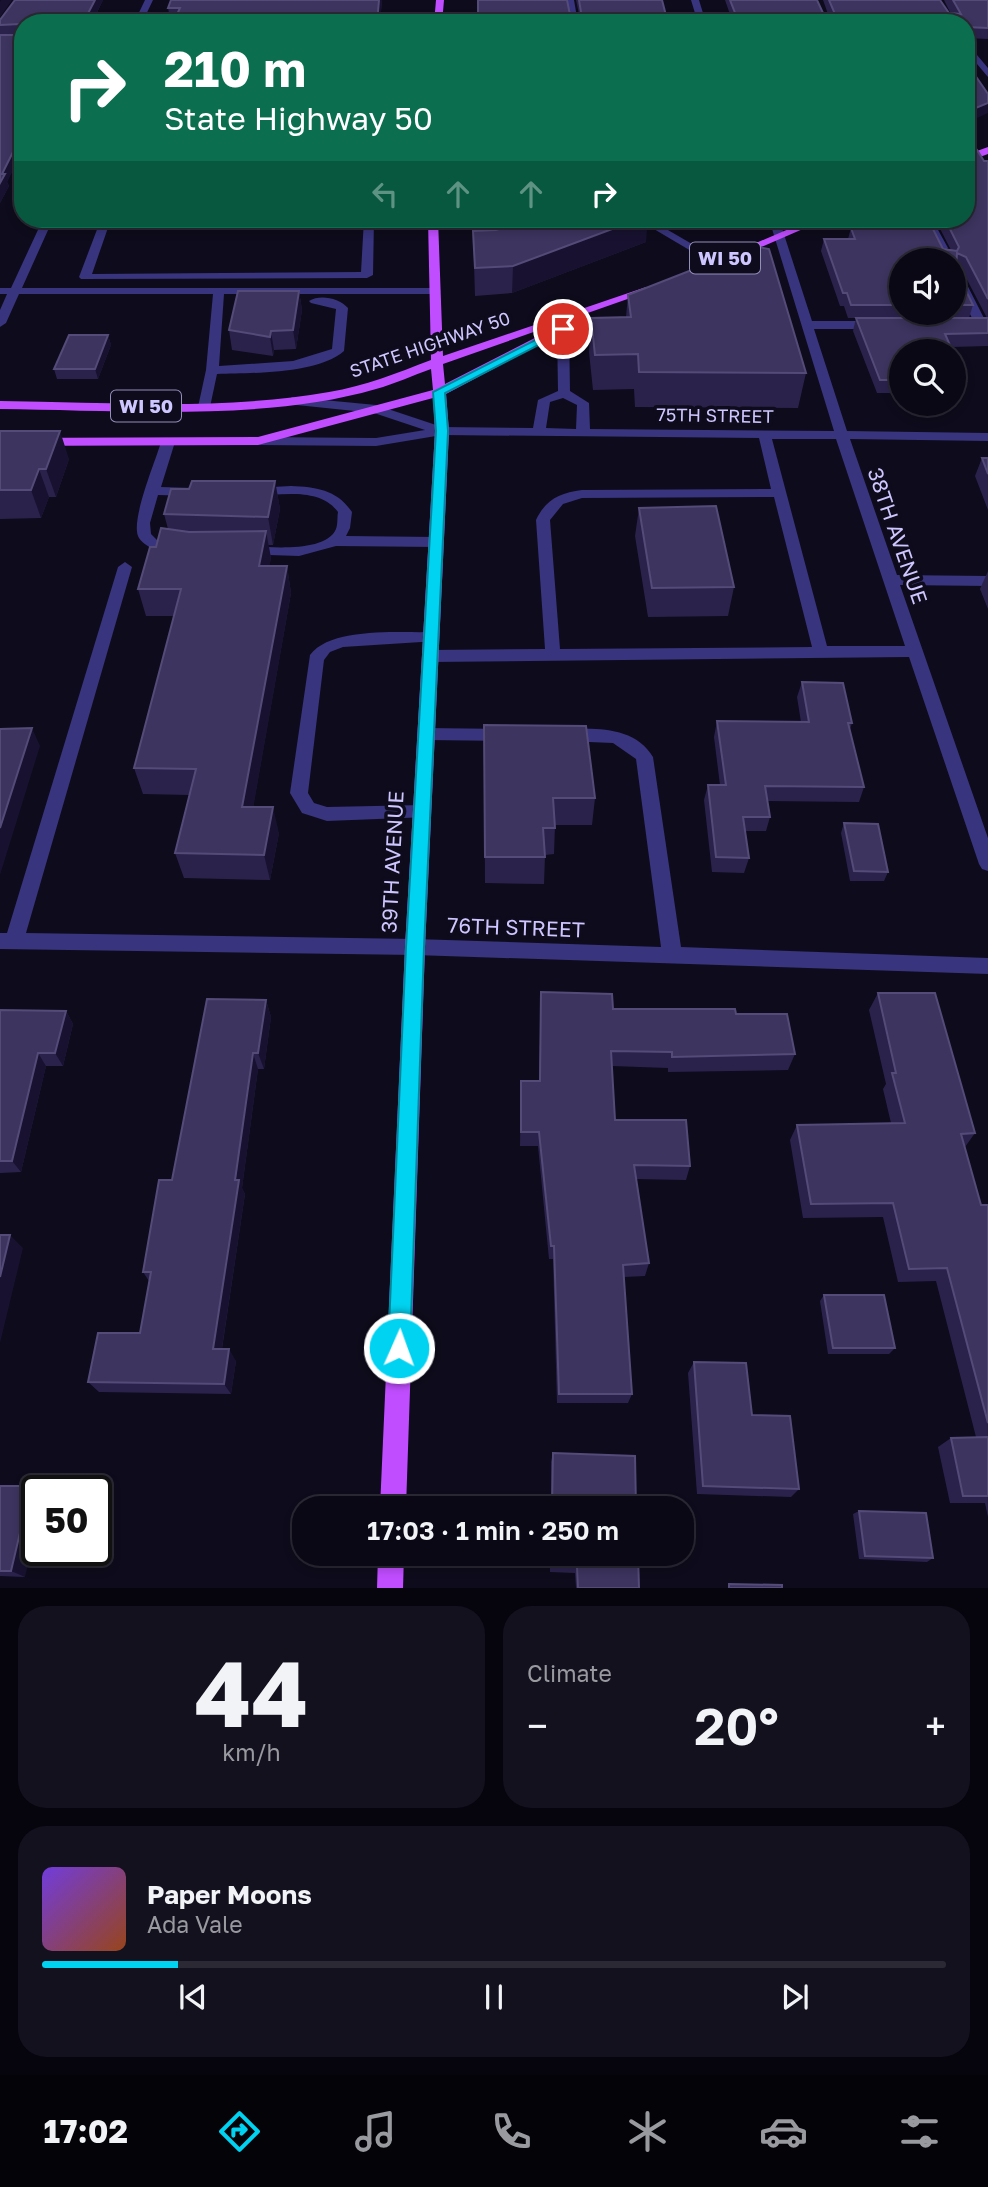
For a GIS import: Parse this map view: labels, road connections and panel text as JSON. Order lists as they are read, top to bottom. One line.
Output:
{"streets":{"main road":["WI 50","STATE HIGHWAY 50","39TH AVENUE"],"street":["75TH STREET","38TH AVENUE","76TH STREET"]},"crossings":[["WI 50","STATE HIGHWAY 50"],["WI 50","38TH AVENUE"],["STATE HIGHWAY 50","75TH STREET"],["STATE HIGHWAY 50","39TH AVENUE"],["75TH STREET","38TH AVENUE"],["75TH STREET","39TH AVENUE"],["39TH AVENUE","76TH STREET"]],"page":{"turn":["210 m","State Highway 50"],"limit":"50","trip":"17:03 · 1 min · 250 m","tile":[["44","km/h"],"Climate"],"heat":["−","20°","+"],"song":["Paper Moons","Ada Vale"],"tabs":"17:02"}}
